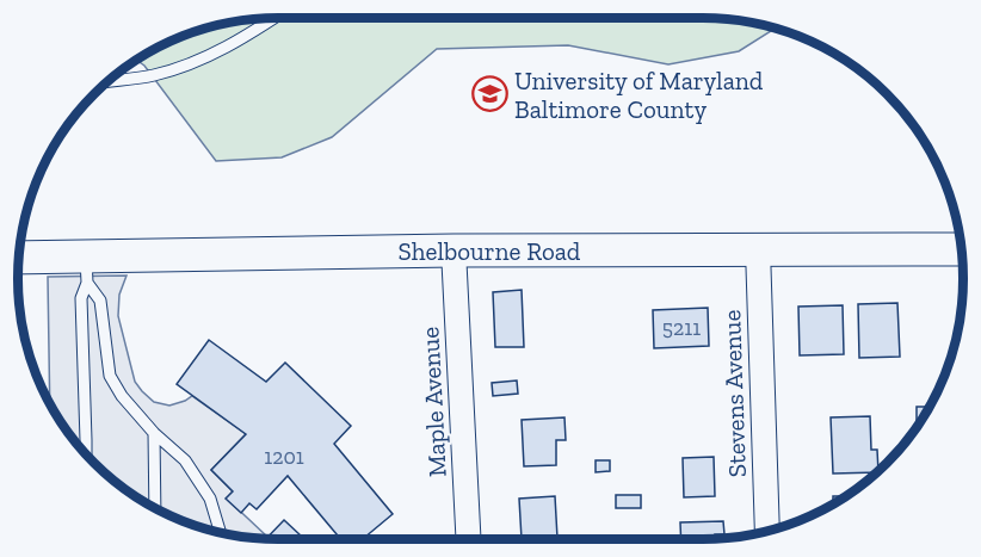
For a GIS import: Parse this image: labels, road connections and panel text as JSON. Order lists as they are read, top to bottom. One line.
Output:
{"streets":{"street":["Shelbourne Road","Stevens Avenue","Maple Avenue"]},"crossings":[["Shelbourne Road","Stevens Avenue"],["Shelbourne Road","Maple Avenue"]],"places":{"school or university":["University of Maryland Baltimore County"]},"house_numbers":["5211","1201"]}
